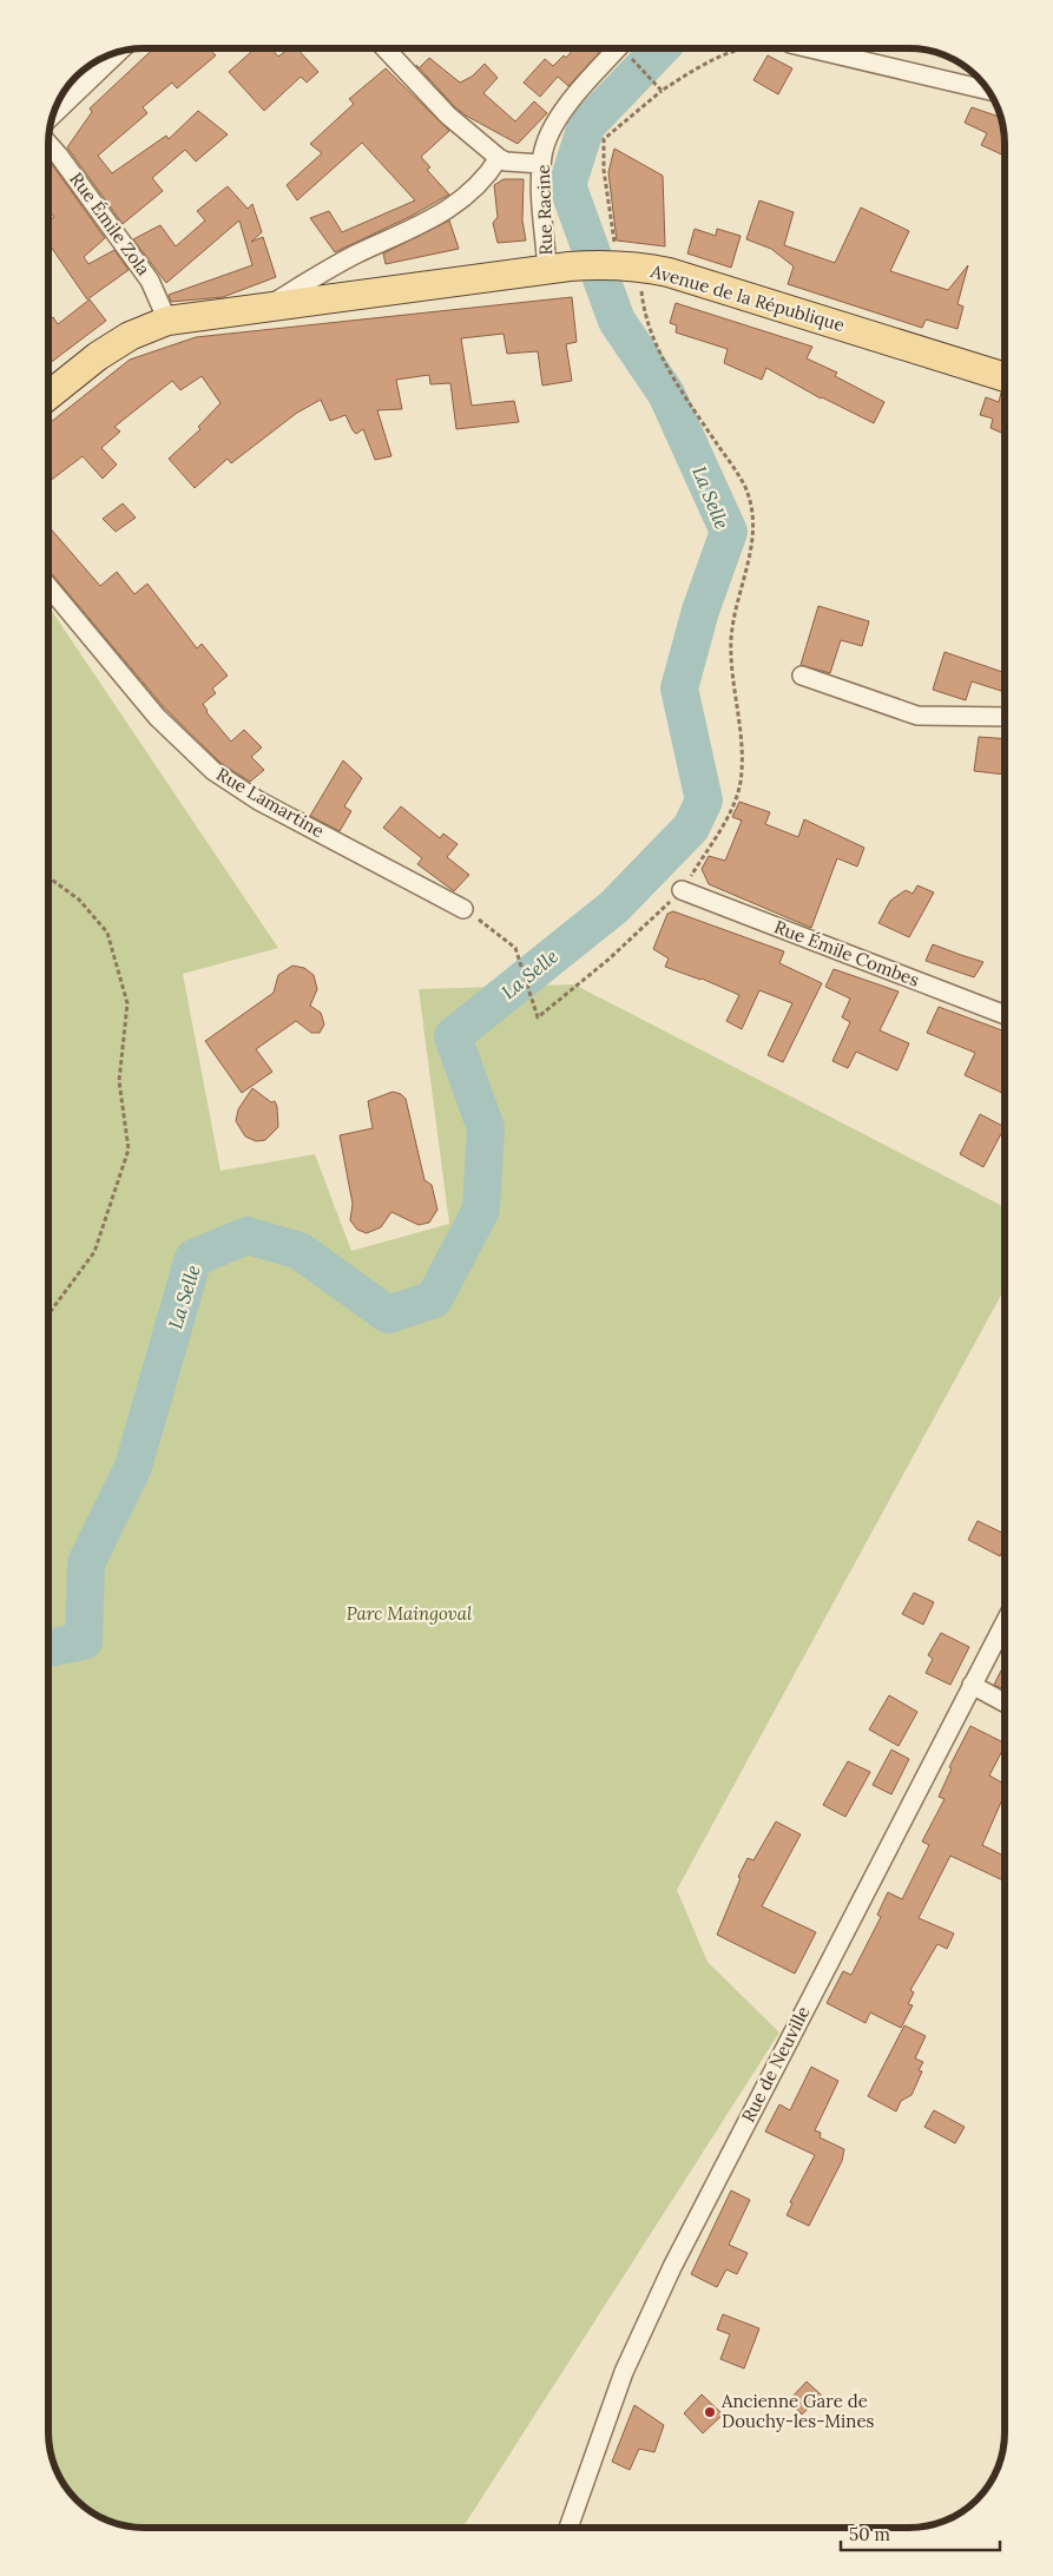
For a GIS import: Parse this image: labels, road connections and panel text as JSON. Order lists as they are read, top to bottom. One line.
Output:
{"streets":{"main road":["Avenue de la République"],"street":["Rue Racine","Rue Émile Zola","Rue Lamartine","Rue Émile Combes","Rue de Neuville"]},"crossings":[["Rue Racine","Avenue de la République"],["Rue Émile Zola","Avenue de la République"]],"water":["La Selle"],"parks":["Parc Maingoval"],"places":["Ancienne Gare de Douchy-les-Mines"],"scale_bar":"50 m"}
